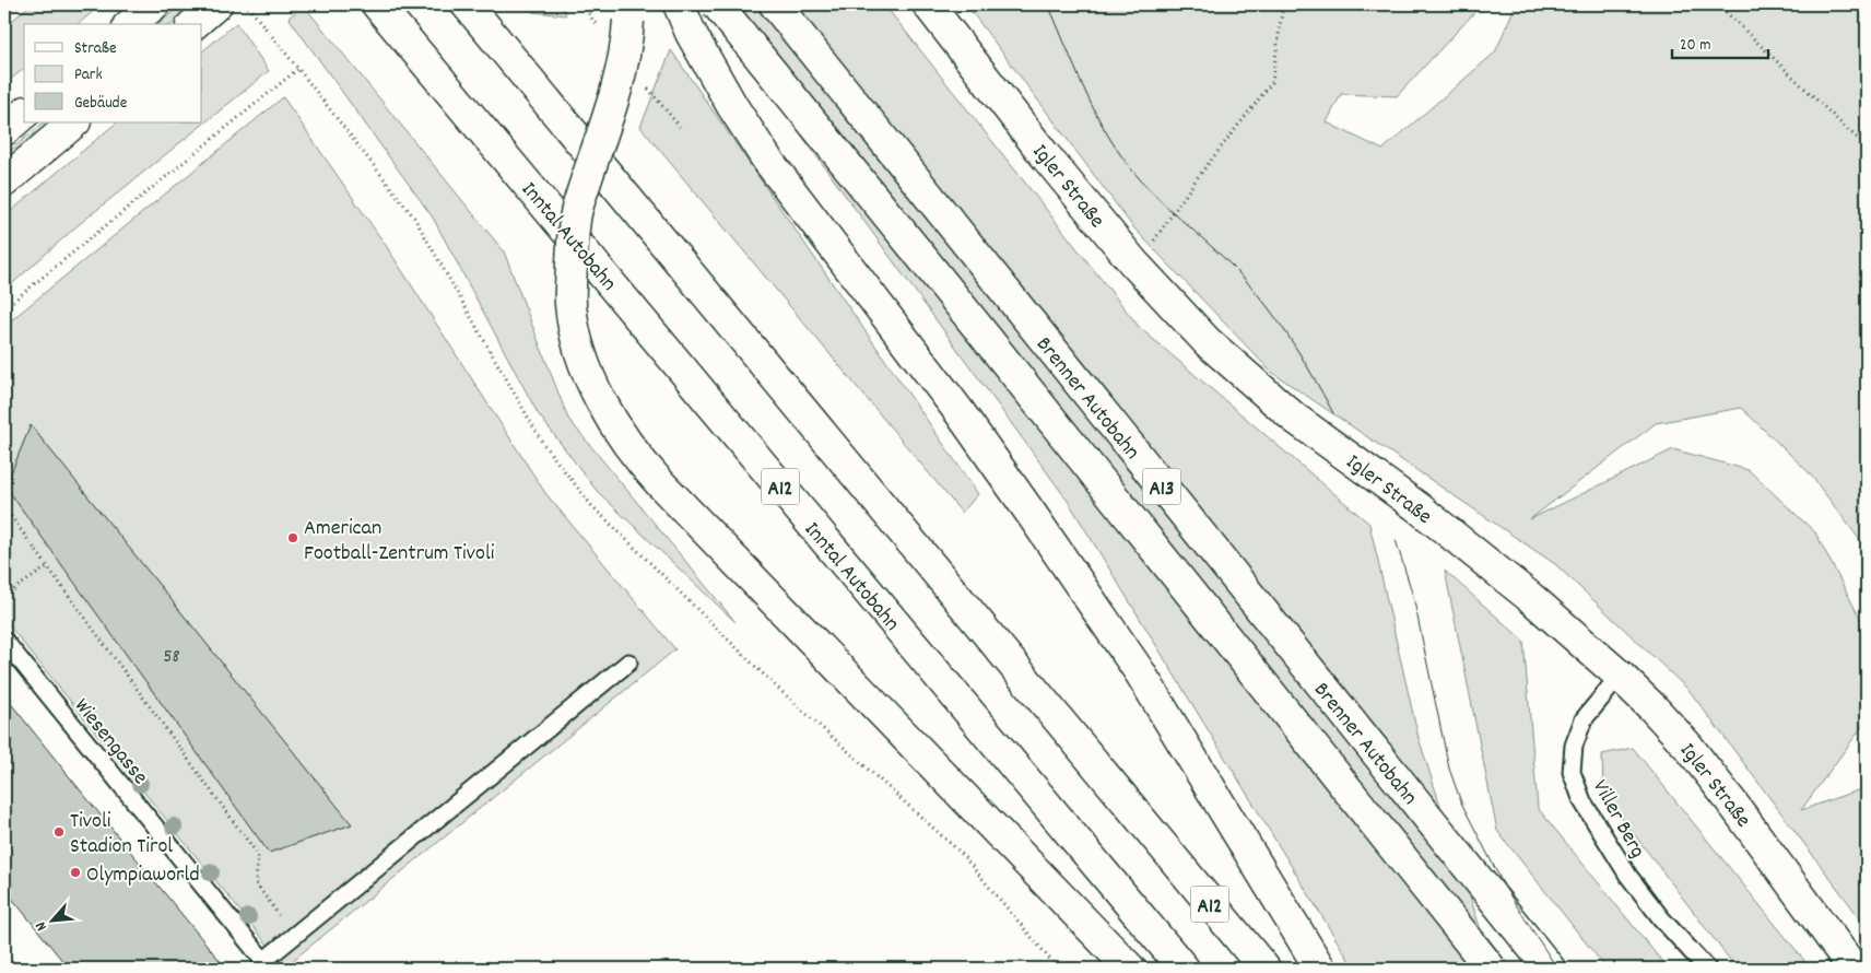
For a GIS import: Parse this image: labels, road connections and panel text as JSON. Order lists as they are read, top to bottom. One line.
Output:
{"streets":{"main road":["Igler Straße","Inntal Autobahn","Brenner Autobahn","A12","A13"],"lane":["Wiesengasse","Viller Berg"]},"crossings":[["Igler Straße","Viller Berg"]],"places":["American Football-Zentrum Tivoli","Tivoli Stadion Tirol","Olympiaworld"],"house_numbers":["58"],"legend":["Straße","Park","Gebäude"],"scale_bar":"20 m","north":"bottom left"}
